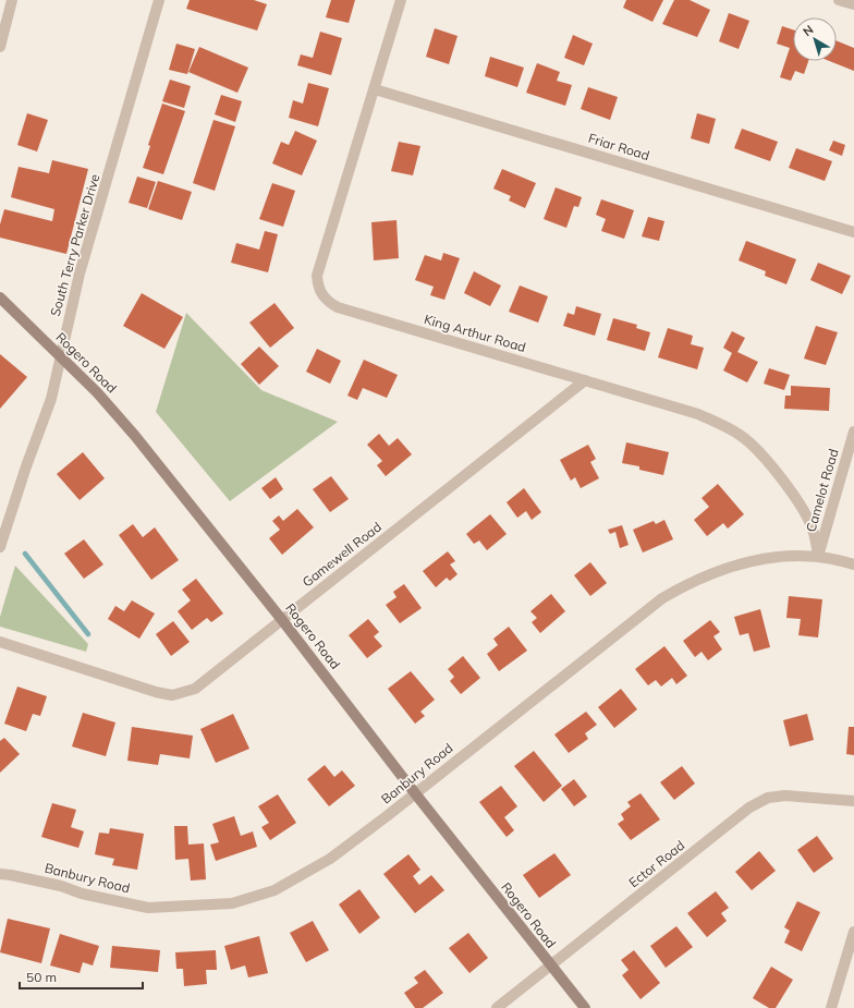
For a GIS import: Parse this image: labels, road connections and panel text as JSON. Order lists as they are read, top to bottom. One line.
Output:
{"streets":{"main road":["Rogero Road"],"street":["Friar Road","South Terry Parker Drive","King Arthur Road","Camelot Road","Gamewell Road","Banbury Road","Ector Road"]},"crossings":[["Friar Road","King Arthur Road"],["South Terry Parker Drive","Rogero Road"],["King Arthur Road","Camelot Road"],["King Arthur Road","Gamewell Road"],["King Arthur Road","Banbury Road"],["Rogero Road","Gamewell Road"],["Rogero Road","Banbury Road"],["Rogero Road","Ector Road"],["Camelot Road","Banbury Road"]],"scale_bar":"50 m","north":"top left"}
